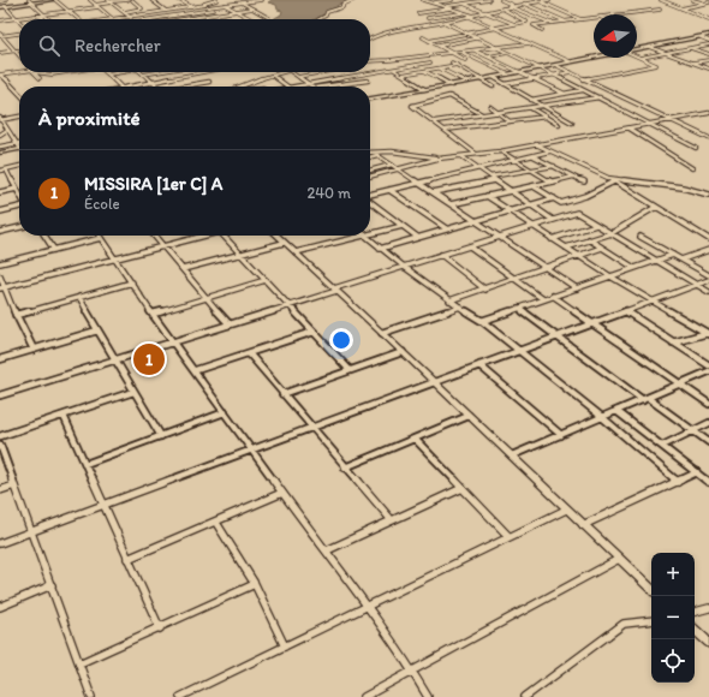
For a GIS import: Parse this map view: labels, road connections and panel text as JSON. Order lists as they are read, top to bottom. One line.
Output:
{"north":"left","page":{"search":"Rechercher","heading":"À proximité","list":[{"mark":"1","name":"MISSIRA [1er C] A","note":"École","value":"240 m"}],"pins":"1","map_buttons":["+","−"]}}
